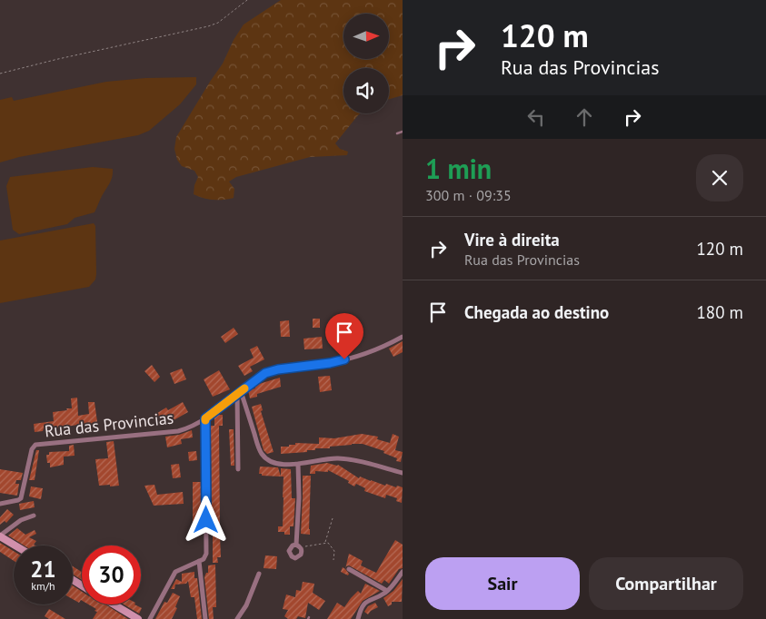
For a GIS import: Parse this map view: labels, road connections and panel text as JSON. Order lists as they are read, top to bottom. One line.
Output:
{"streets":{"street":["Rua das Provincias"]},"north":"right","page":{"turn":["120 m","Rua das Provincias"],"heading":["1 min","300 m · 09:35"],"list":[{"name":"Vire à direita","note":"Rua das Provincias","value":"120 m"},{"name":"Chegada ao destino","value":"180 m"}],"speed":"21 km/h","limit":"30","buttons":["Sair","Compartilhar"]}}
